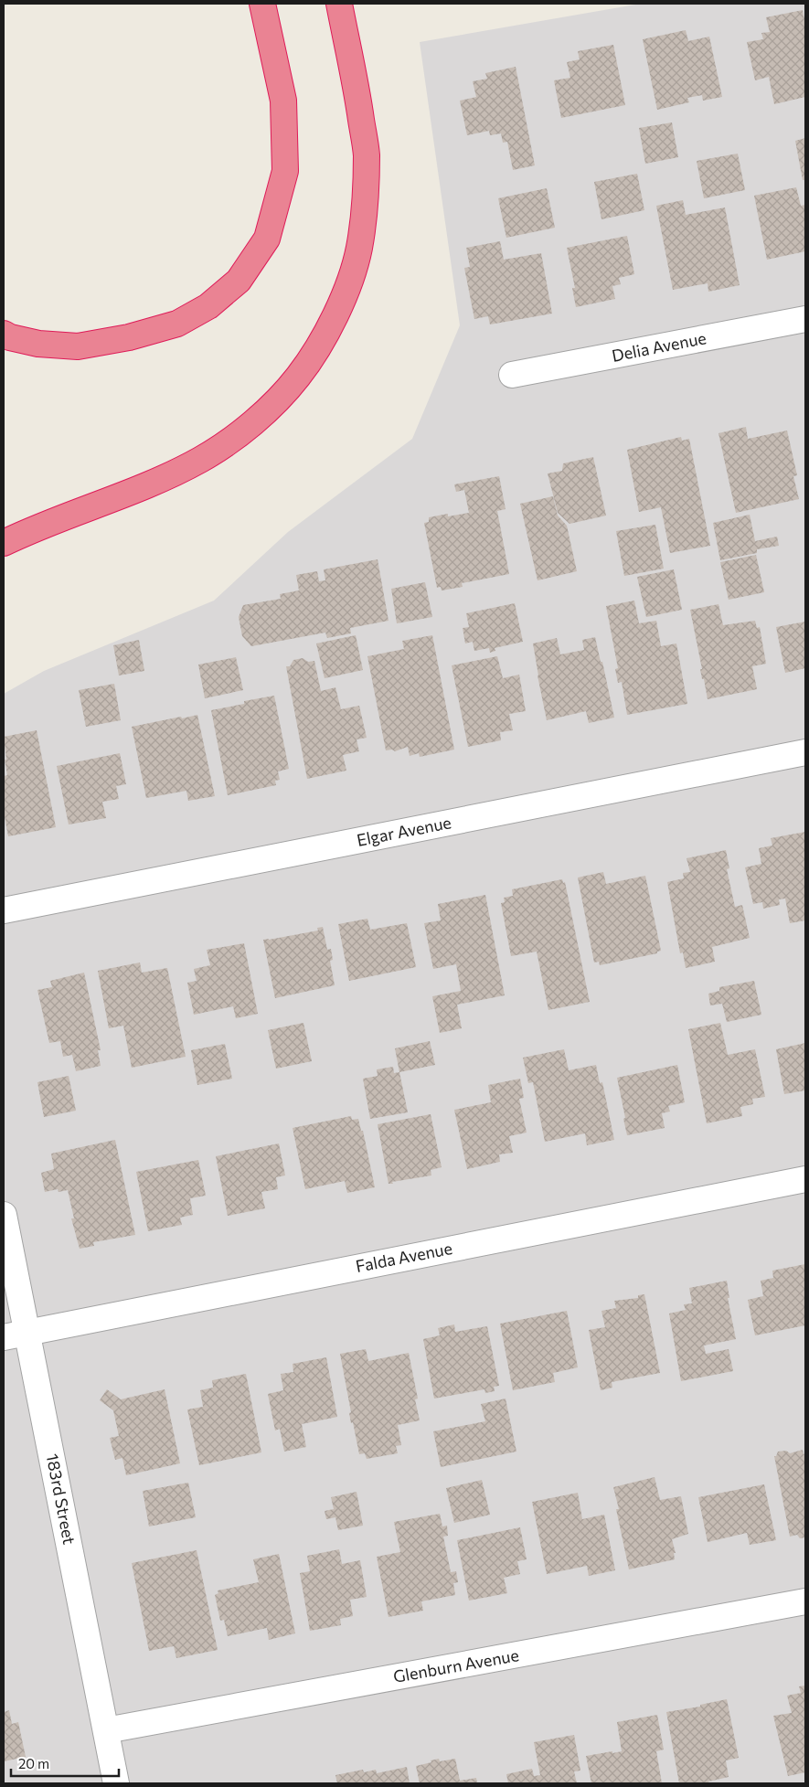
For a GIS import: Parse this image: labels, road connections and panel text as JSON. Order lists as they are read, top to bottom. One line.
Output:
{"streets":{"street":["Delia Avenue","Elgar Avenue","Falda Avenue","183rd Street","Glenburn Avenue"]},"crossings":[["Falda Avenue","183rd Street"],["183rd Street","Glenburn Avenue"]],"scale_bar":"20 m"}
